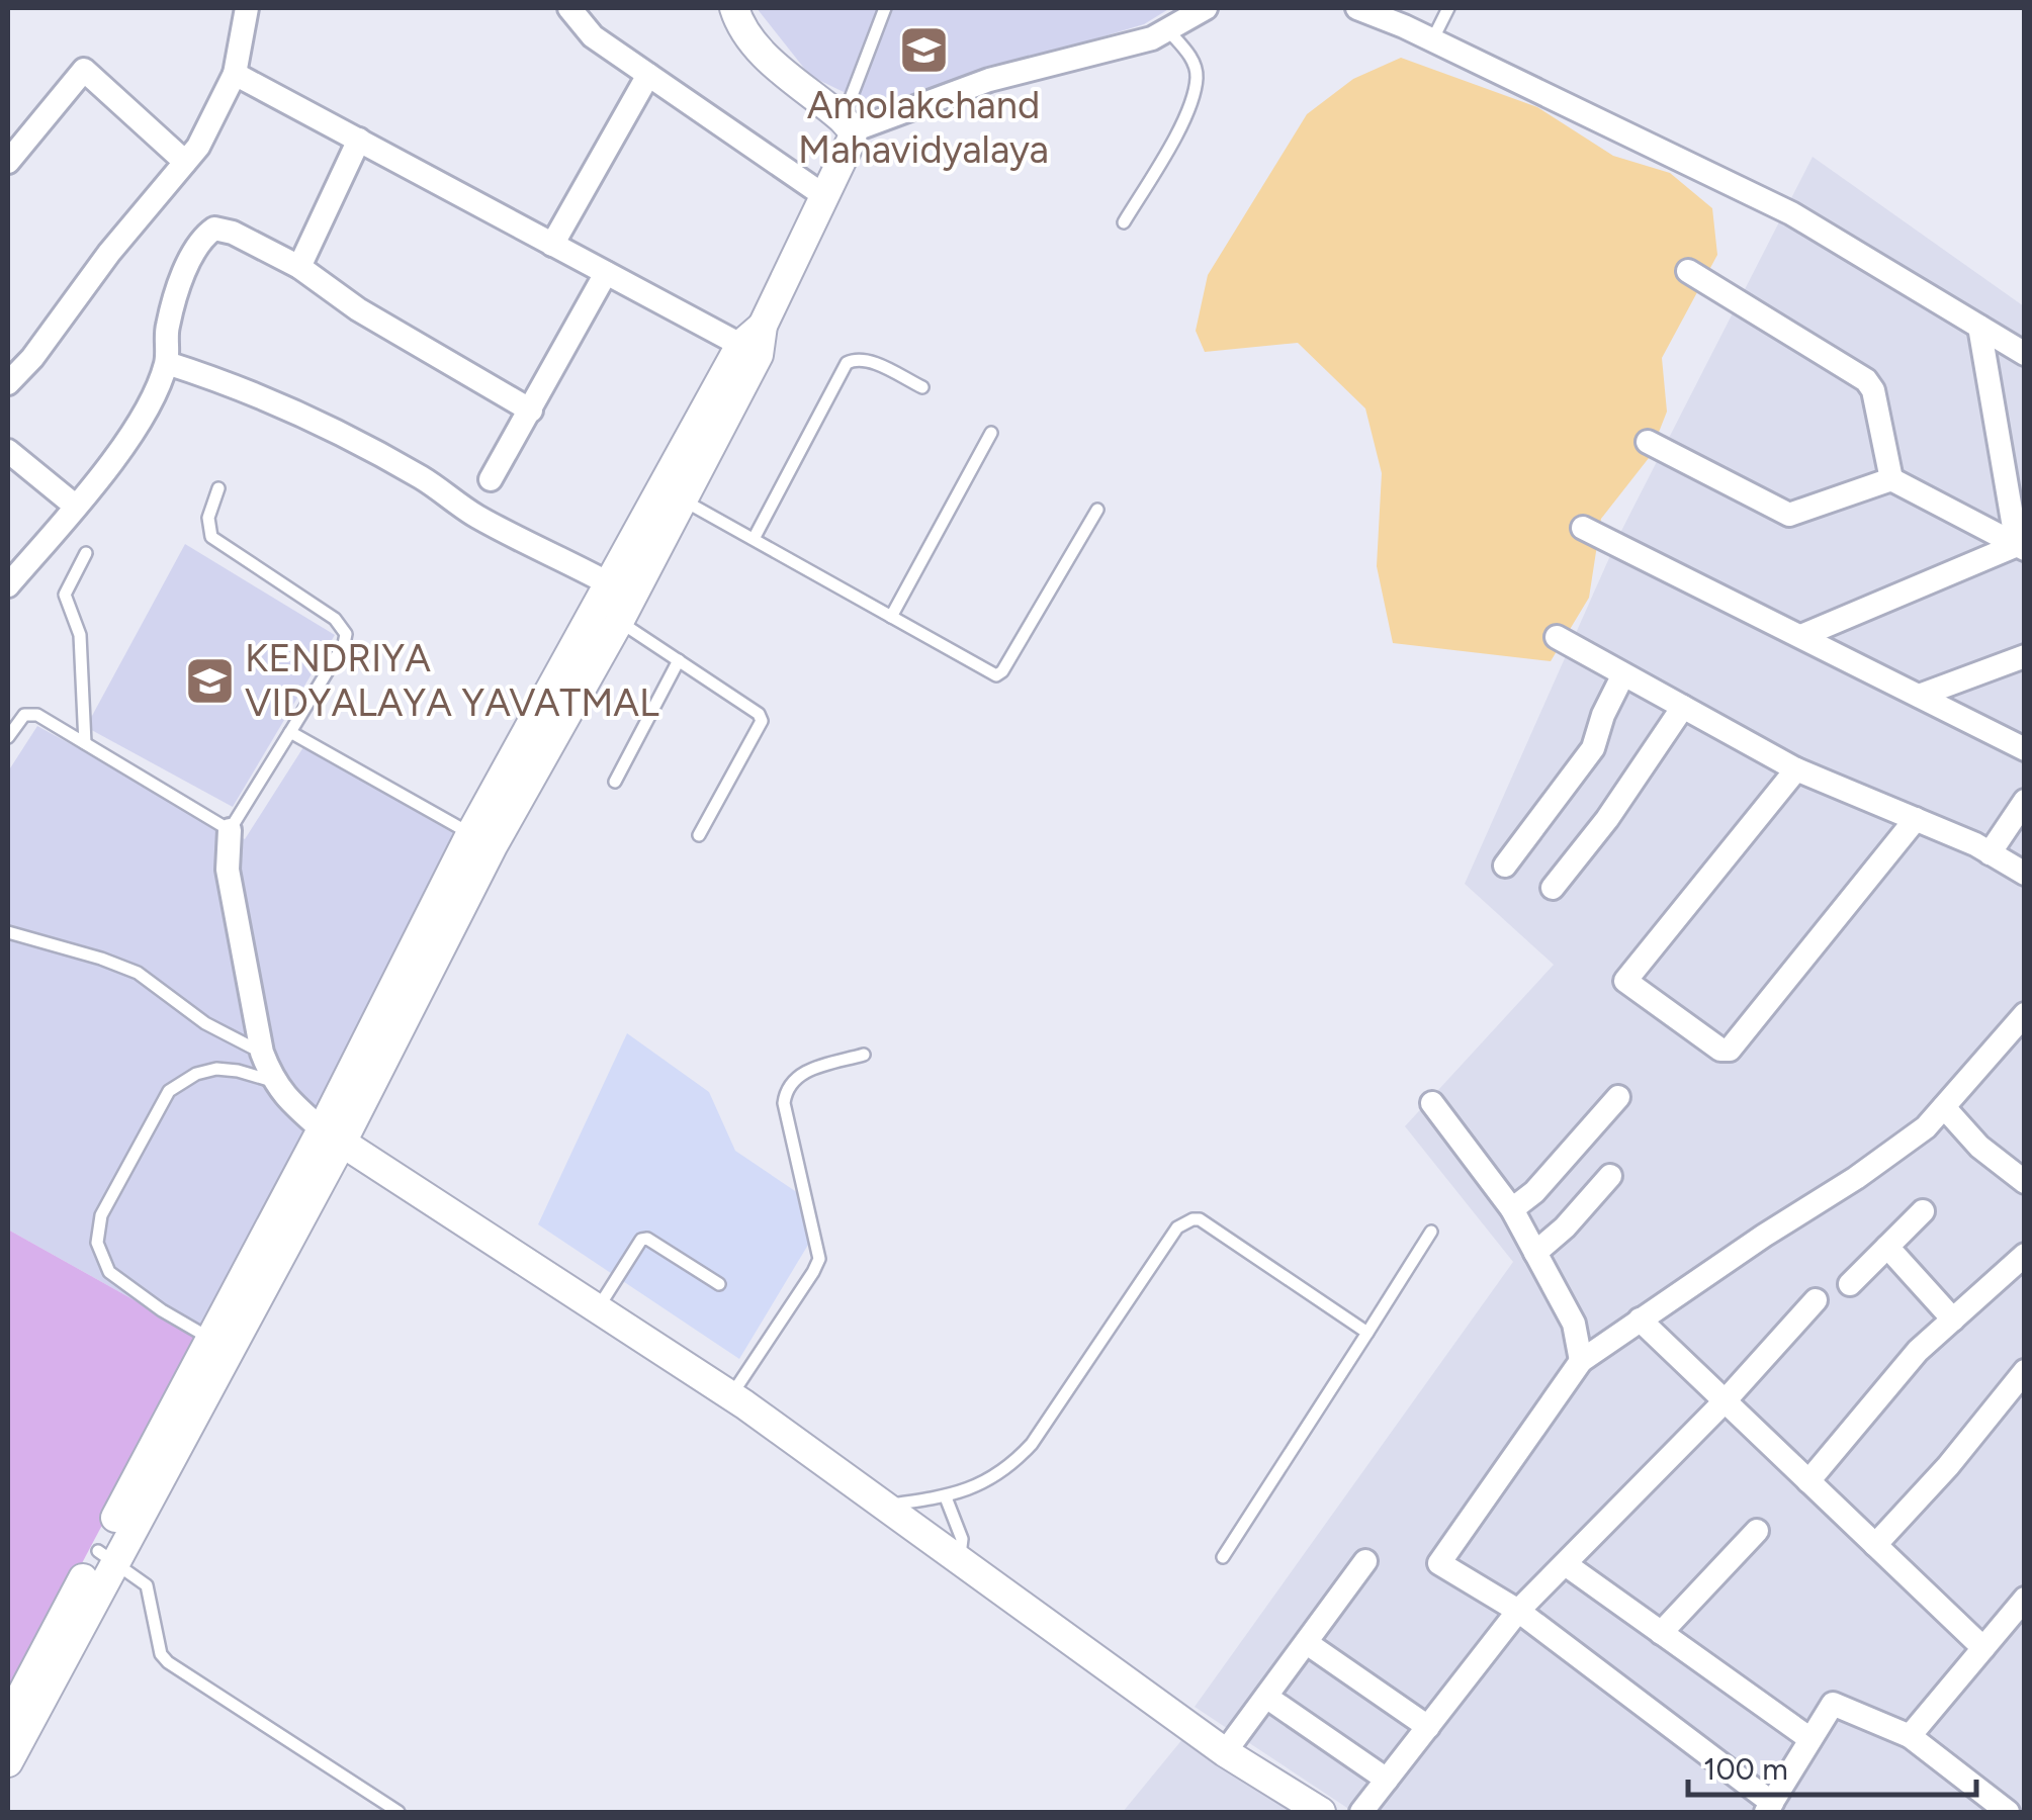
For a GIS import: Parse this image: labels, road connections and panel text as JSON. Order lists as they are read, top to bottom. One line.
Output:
{"places":{"school or university":["Amolakchand Mahavidyalaya","KENDRIYA VIDYALAYA YAVATMAL"]},"scale_bar":"100 m"}
